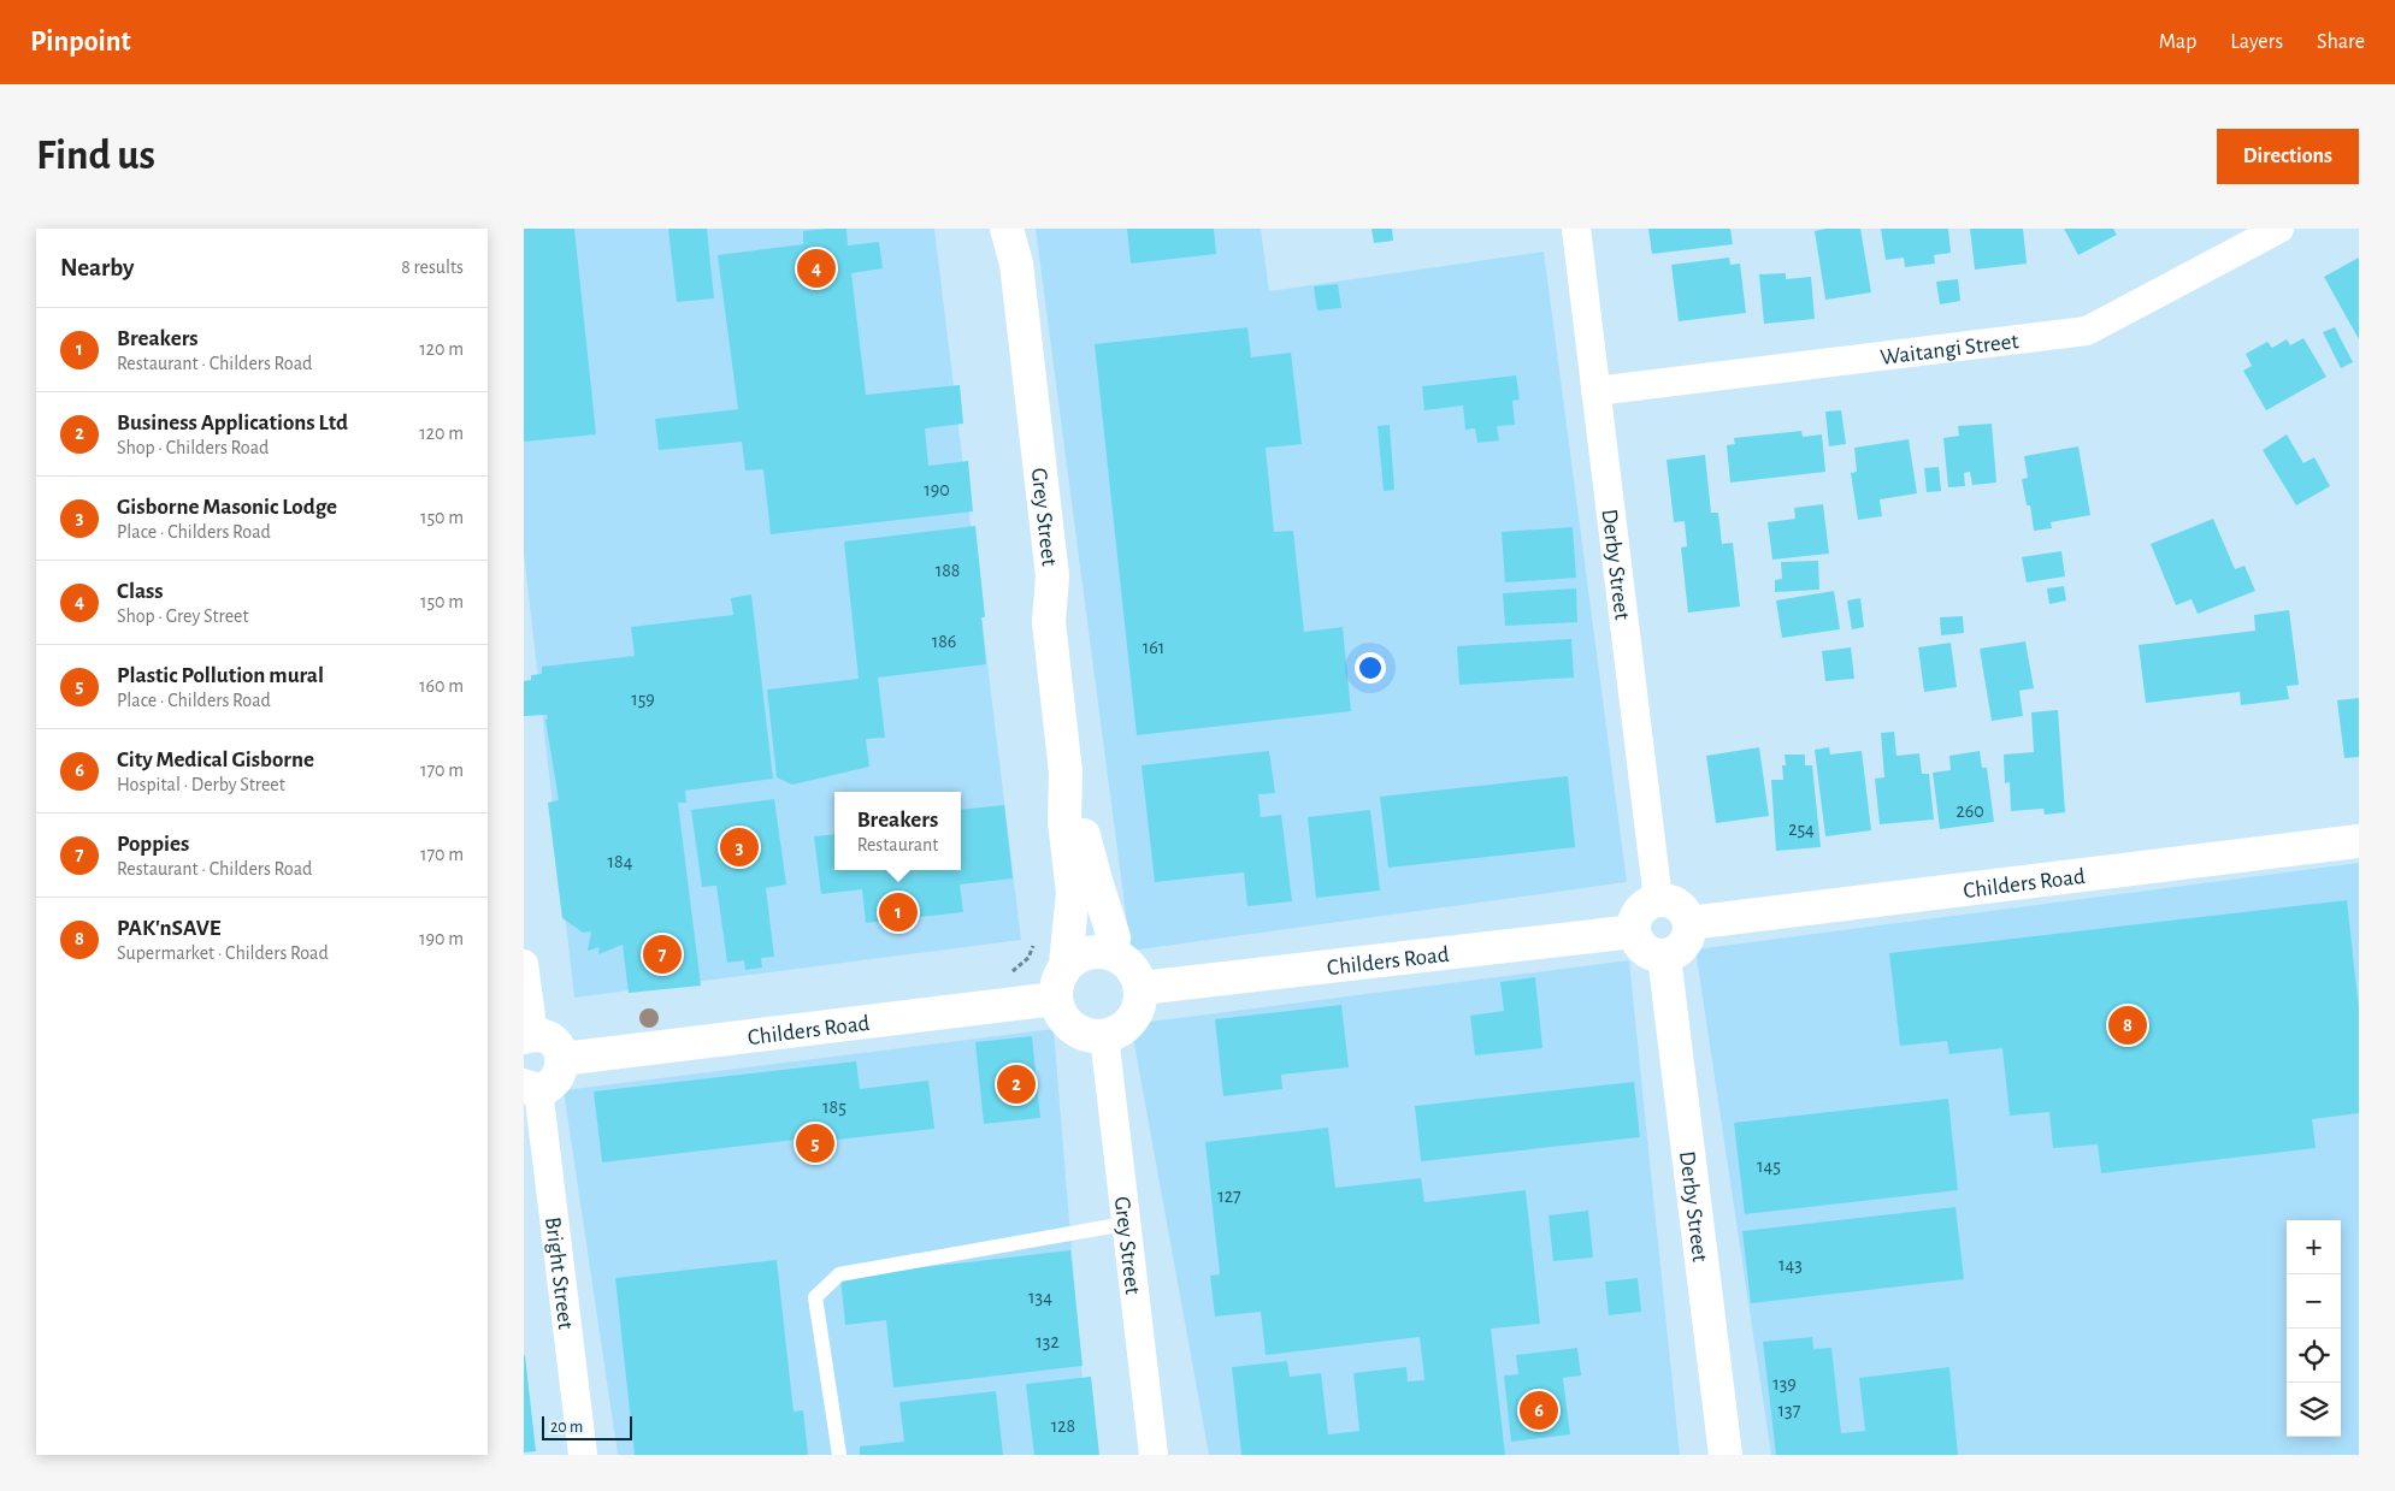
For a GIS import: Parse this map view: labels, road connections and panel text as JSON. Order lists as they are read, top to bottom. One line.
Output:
{"streets":{"street":["Waitangi Street","Grey Street","Derby Street","Childers Road","Bright Street"]},"crossings":[["Waitangi Street","Derby Street"],["Grey Street","Childers Road"],["Derby Street","Childers Road"]],"house_numbers":["190","188","186","161","159","260","254","184","185","145","127","143","134","132","139","137","128"],"scale_bar":"20 m","page":{"header":"Pinpoint","nav":["Map","Layers","Share"],"buttons":"Directions","title":"Find us","heading":["Nearby","8 results"],"pins":["4","3","1","7","8","2","5","6"],"list":[{"mark":"1","name":"Breakers","note":"Restaurant · Childers Road","value":"120 m"},{"mark":"2","name":"Business Applications Ltd","note":"Shop · Childers Road","value":"120 m"},{"mark":"3","name":"Gisborne Masonic Lodge","note":"Place · Childers Road","value":"150 m"},{"mark":"4","name":"Class","note":"Shop · Grey Street","value":"150 m"},{"mark":"5","name":"Plastic Pollution mural","note":"Place · Childers Road","value":"160 m"},{"mark":"6","name":"City Medical Gisborne","note":"Hospital · Derby Street","value":"170 m"},{"mark":"7","name":"Poppies","note":"Restaurant · Childers Road","value":"170 m"},{"mark":"8","name":"PAK'nSAVE","note":"Supermarket · Childers Road","value":"190 m"}],"popup":["Breakers","Restaurant"],"map_buttons":["+","−"],"scale":"20 m"}}
